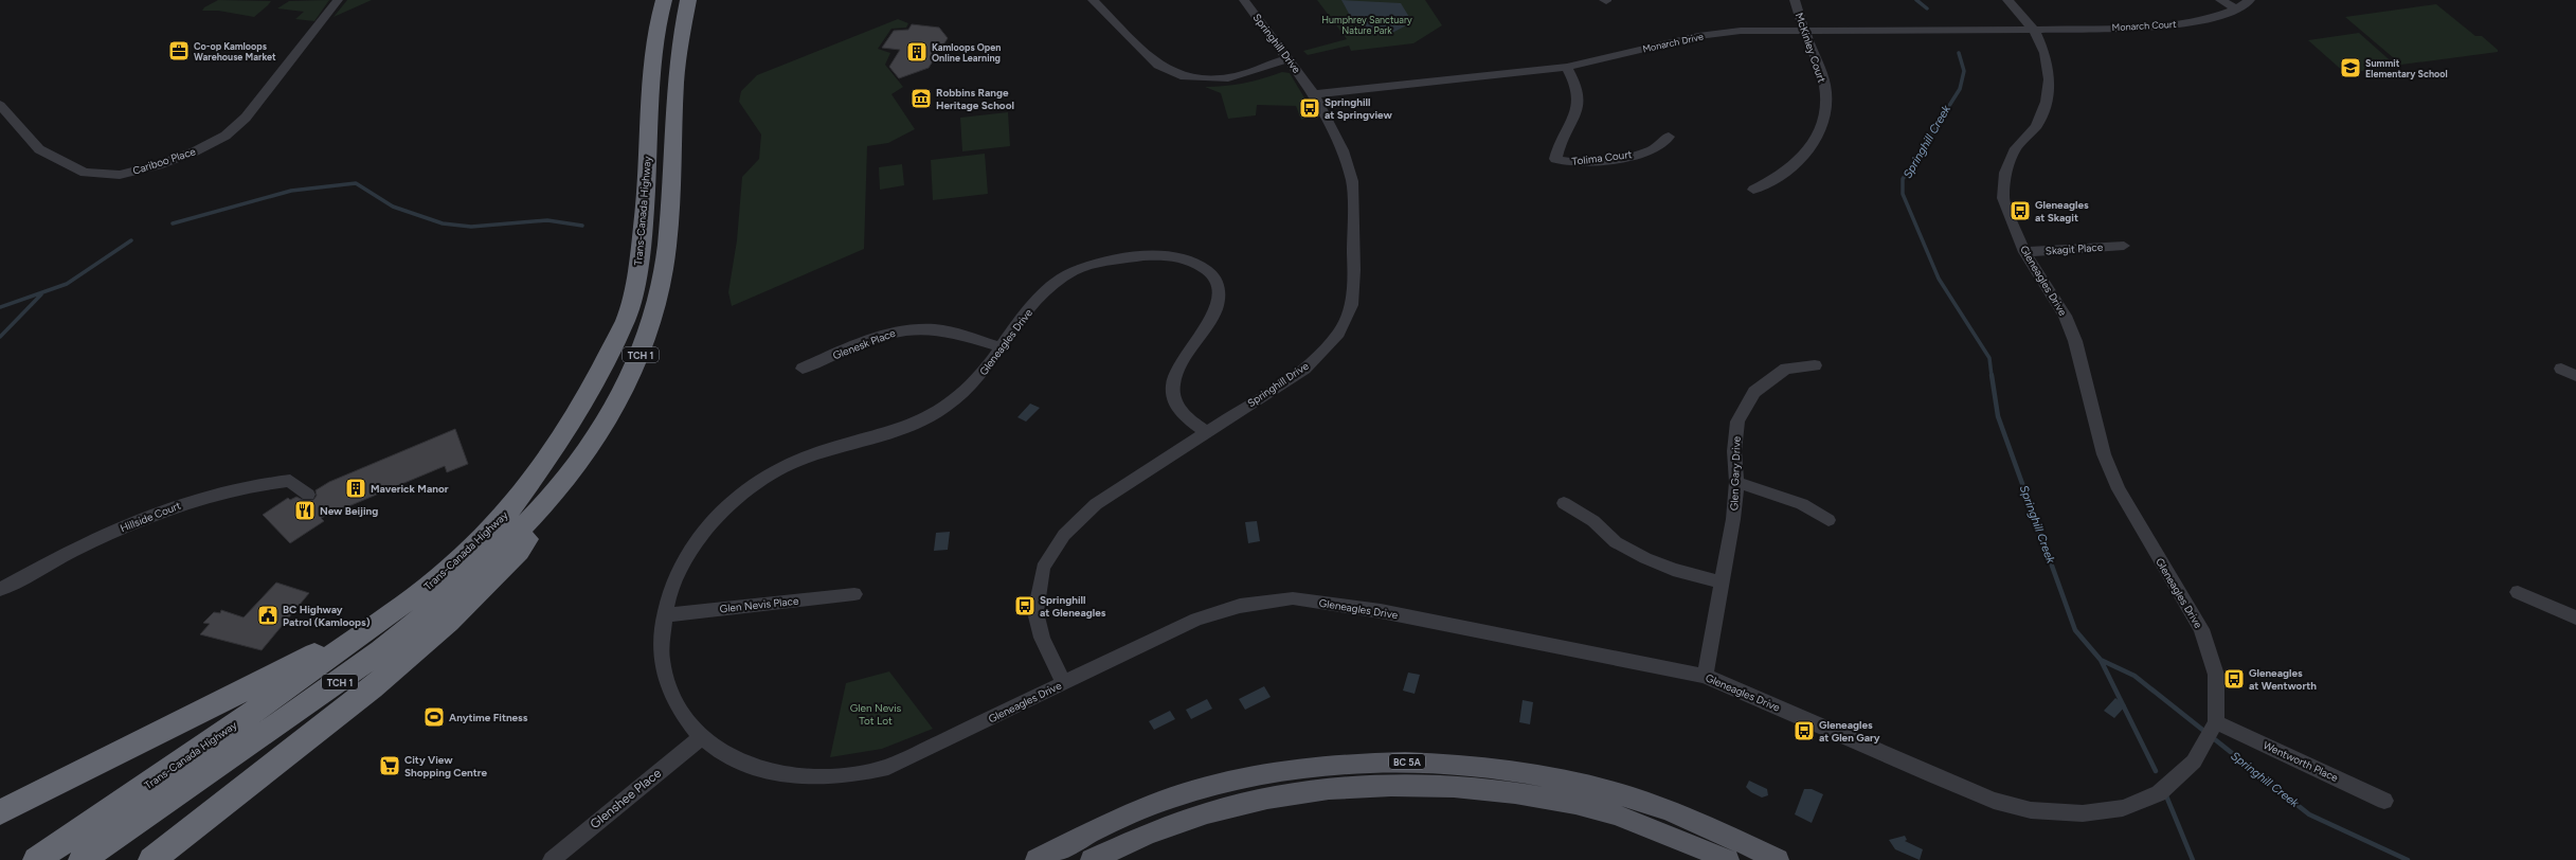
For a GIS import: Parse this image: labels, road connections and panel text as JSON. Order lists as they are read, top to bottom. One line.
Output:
{"streets":{"highway":["Trans-Canada Highway","TCH 1"],"main road":["BC 5A"],"street":["Monarch Court","Monarch Drive","Springhill Drive","McKinley Court","Tolima Court","Cariboo Place","Skagit Place","Gleneagles Drive","Glenesk Place","Glen Gary Drive","Hillside Court","Glen Nevis Place","Wentworth Place","Glenshee Place"]},"crossings":[["Monarch Court","Monarch Drive"],["Monarch Court","Gleneagles Drive"],["Monarch Drive","Springhill Drive"],["Monarch Drive","McKinley Court"],["Monarch Drive","Tolima Court"],["Monarch Drive","Gleneagles Drive"],["Springhill Drive","Gleneagles Drive"],["Skagit Place","Gleneagles Drive"],["Gleneagles Drive","Glenesk Place"],["Gleneagles Drive","Glen Gary Drive"],["Gleneagles Drive","Glen Nevis Place"],["Gleneagles Drive","Wentworth Place"],["Gleneagles Drive","Glenshee Place"]],"water":["Springhill Creek"],"parks":["Humphrey Sanctuary Nature Park","Glen Nevis Tot Lot"],"places":{"office":["Co-op Kamloops Warehouse Market"],"building":["Kamloops Open Online Learning","Maverick Manor"],"school or university":["Summit Elementary School"],"museum":["Robbins Range Heritage School"],"bus stop":["Springhill at Springview","Gleneagles at Skagit","Springhill at Gleneagles","Gleneagles at Wentworth","Gleneagles at Glen Gary"],"restaurant":["New Beijing"],"public building":["BC Highway Patrol (Kamloops)"],"sports":["Anytime Fitness"],"supermarket":["City View Shopping Centre"]}}
